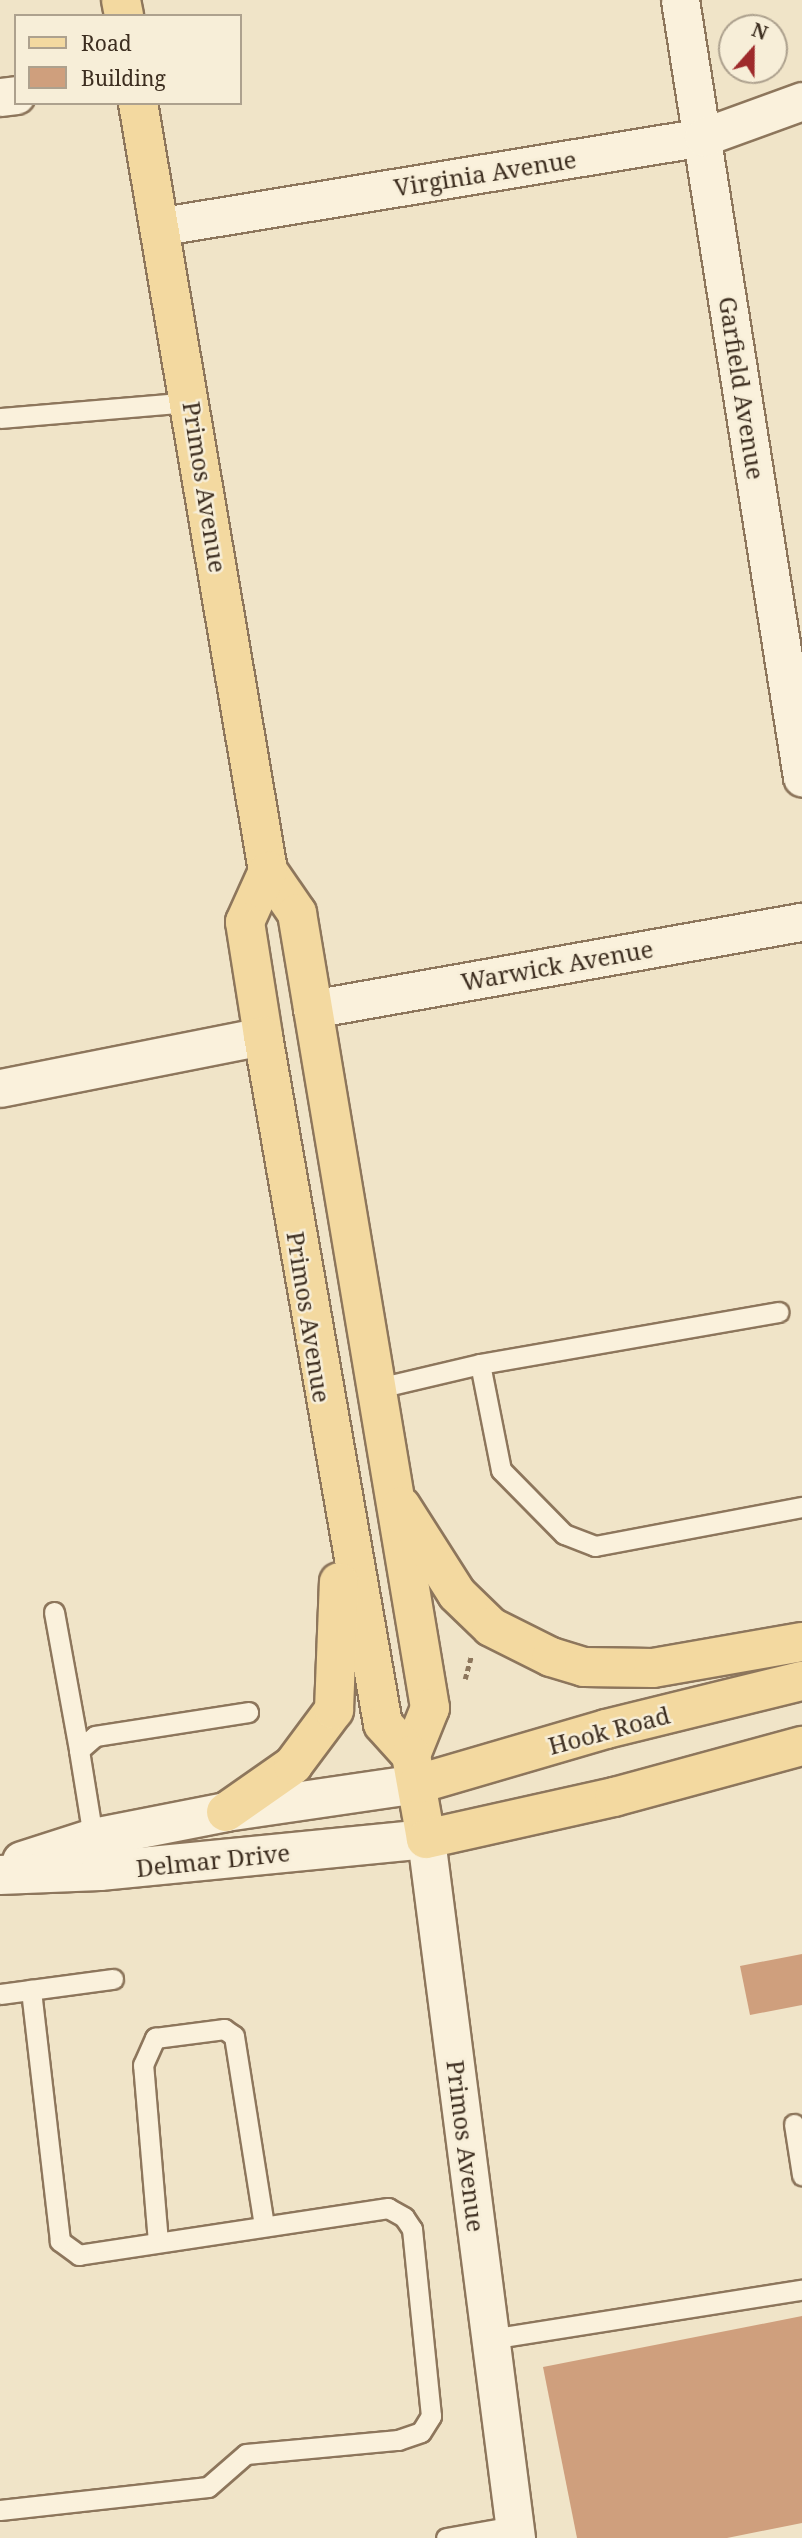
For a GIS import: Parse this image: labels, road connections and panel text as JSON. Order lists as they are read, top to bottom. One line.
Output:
{"streets":{"main road":["Primos Avenue","Hook Road"],"street":["Virginia Avenue","Garfield Avenue","Warwick Avenue","Delmar Drive"]},"crossings":[["Virginia Avenue","Garfield Avenue"],["Virginia Avenue","Primos Avenue"],["Primos Avenue","Warwick Avenue"],["Primos Avenue","Hook Road"],["Primos Avenue","Delmar Drive"],["Hook Road","Delmar Drive"]],"legend":["Road","Building"],"north":"top"}
